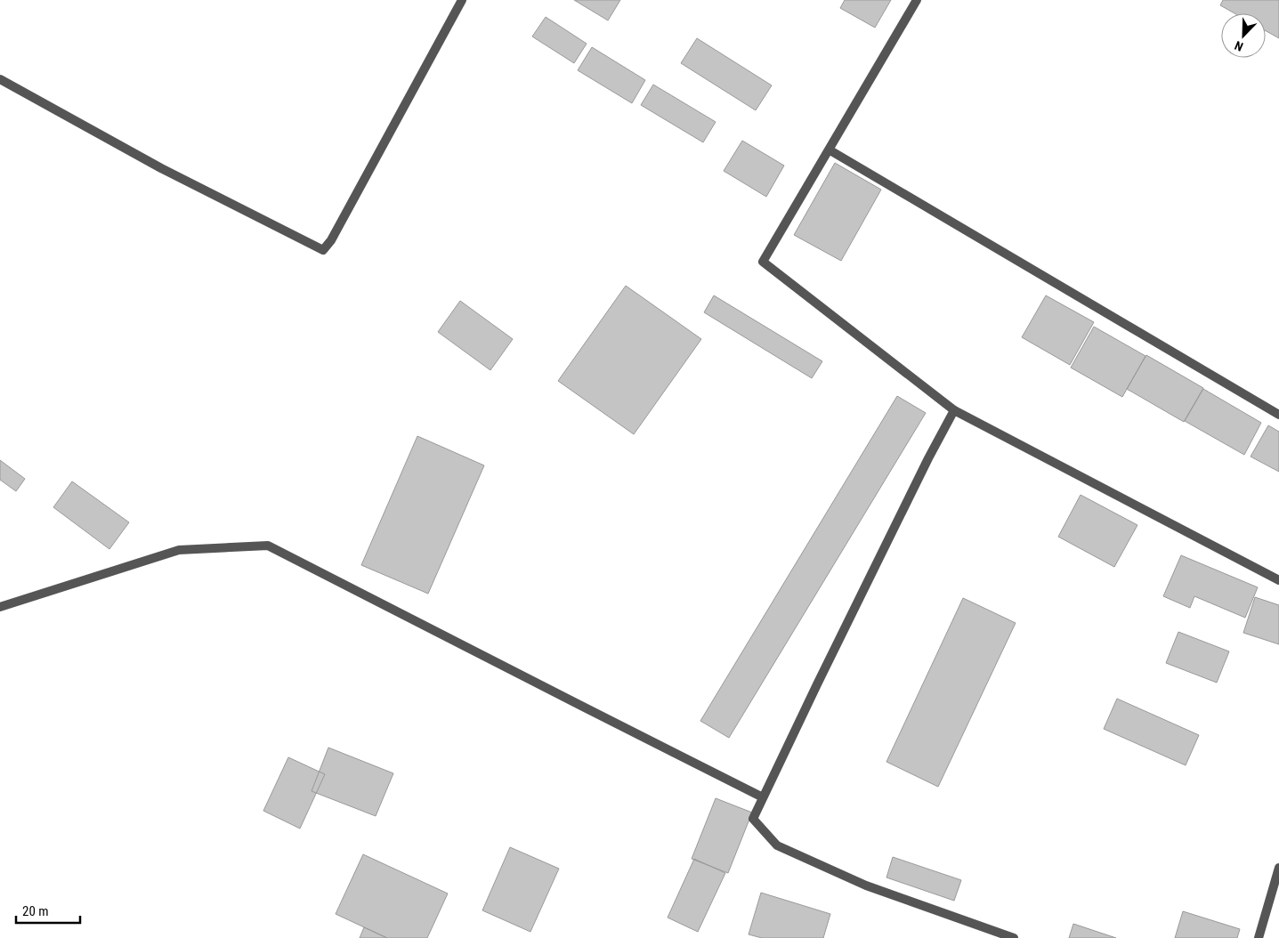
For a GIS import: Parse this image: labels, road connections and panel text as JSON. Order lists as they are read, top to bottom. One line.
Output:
{"scale_bar":"20 m","north":"bottom left"}
